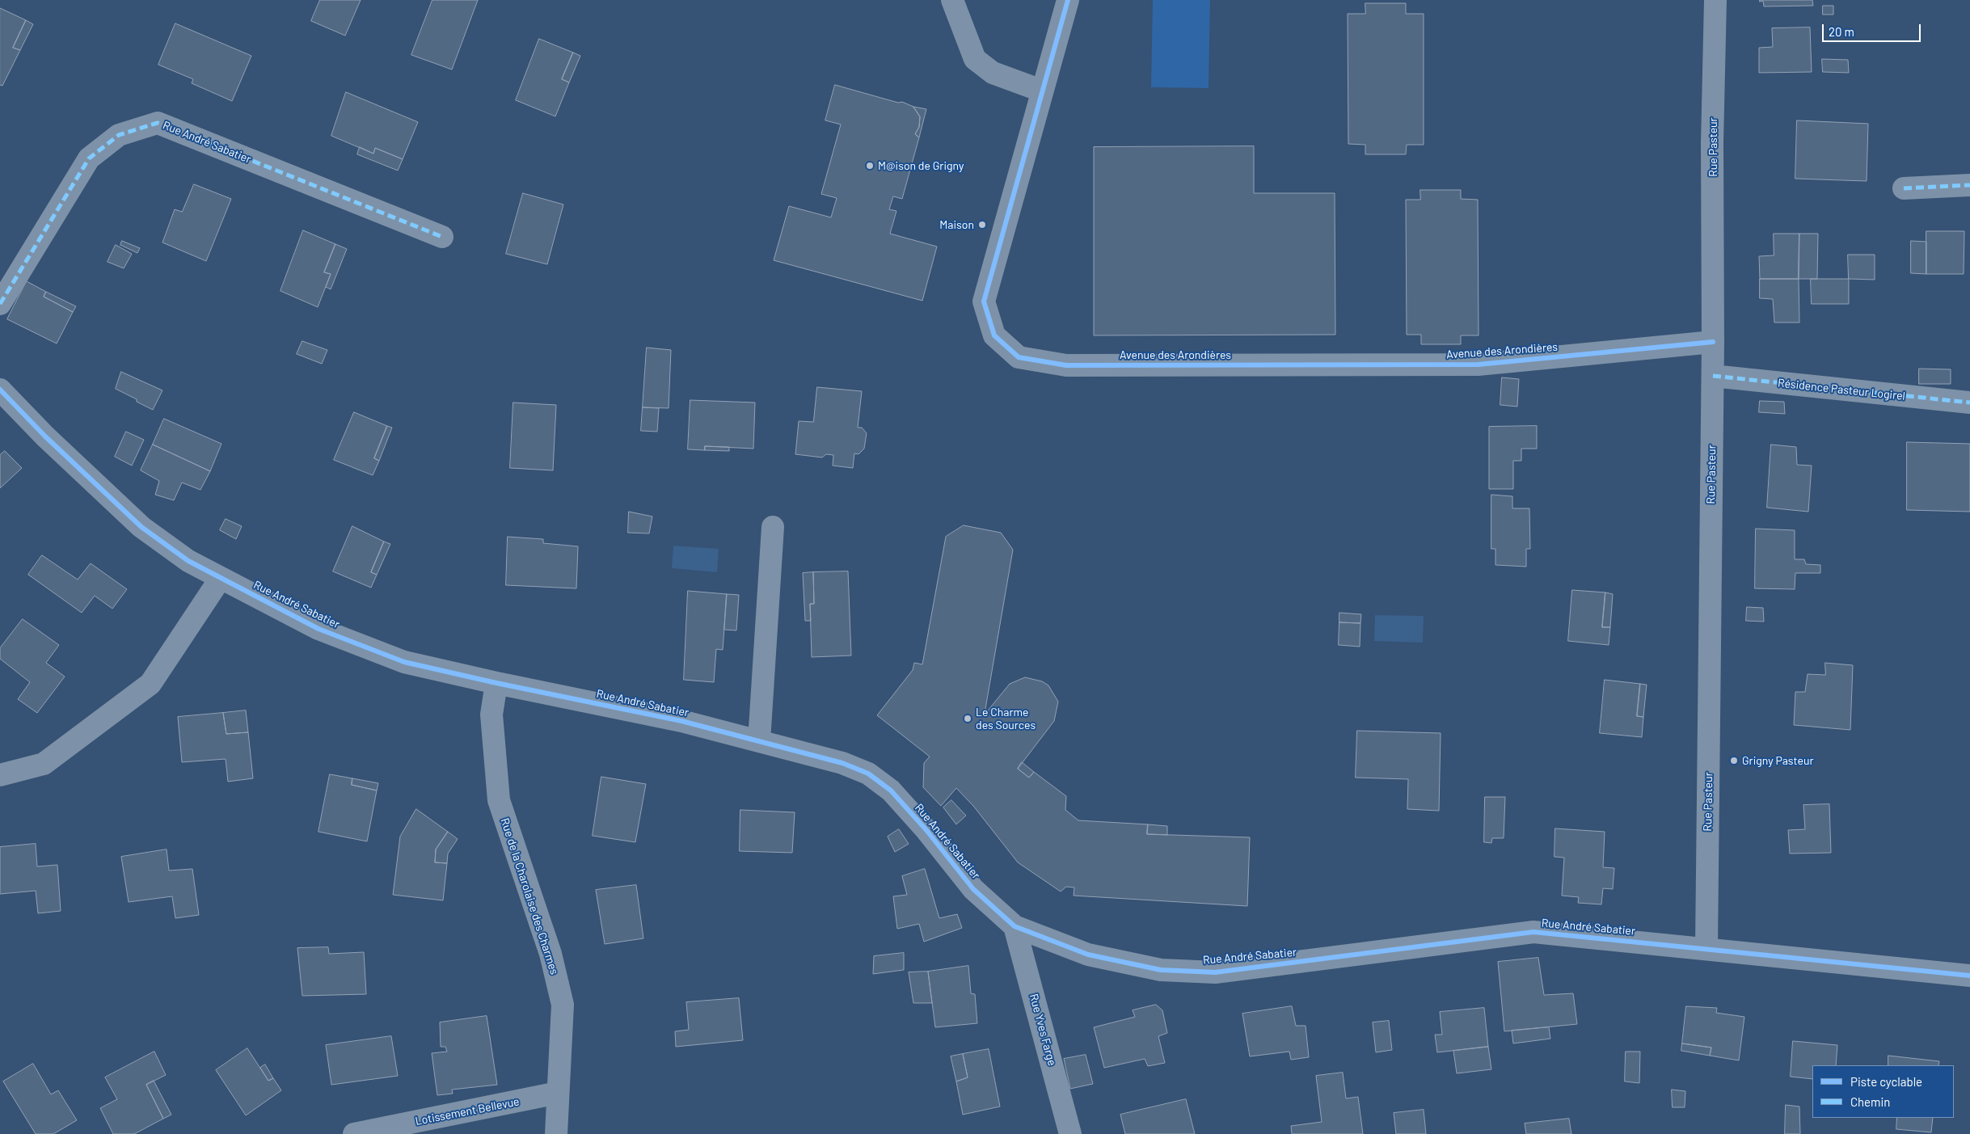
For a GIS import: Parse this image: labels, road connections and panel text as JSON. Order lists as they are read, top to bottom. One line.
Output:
{"streets":{"street":["Rue André Sabatier","Rue Pasteur","Avenue des Arondières","Résidence Pasteur Logirel","Rue de la Charolaise des Charmes","Rue Yves Farge","Lotissement Bellevue"]},"crossings":[["Rue André Sabatier","Rue Pasteur"],["Rue André Sabatier","Rue de la Charolaise des Charmes"],["Rue André Sabatier","Rue Yves Farge"],["Rue Pasteur","Avenue des Arondières"],["Rue Pasteur","Résidence Pasteur Logirel"],["Rue de la Charolaise des Charmes","Lotissement Bellevue"]],"places":["M@ison de Grigny","Maison","Le Charme des Sources","Grigny Pasteur"],"legend":["Piste cyclable","Chemin"],"scale_bar":"20 m"}
